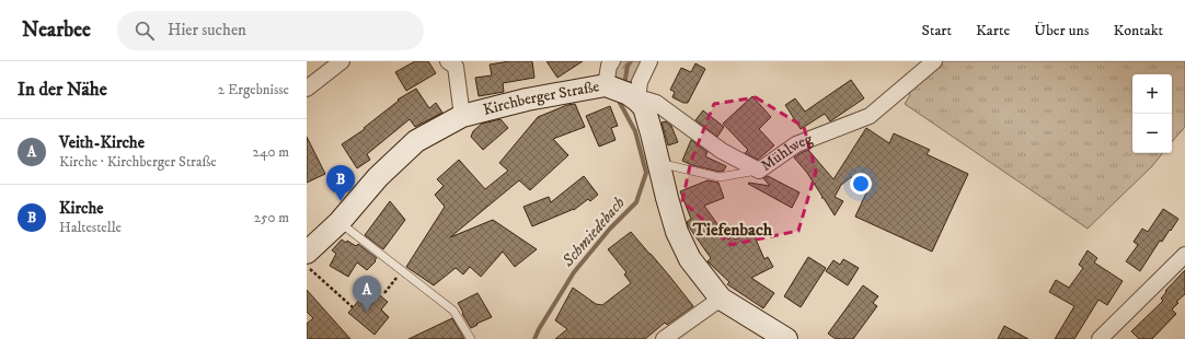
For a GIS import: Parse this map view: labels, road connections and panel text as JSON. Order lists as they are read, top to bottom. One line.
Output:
{"streets":{"main road":["Kirchberger Straße"],"street":["Mühlweg"]},"crossings":[["Kirchberger Straße","Mühlweg"]],"districts":["Tiefenbach"],"water":["Schmiedebach"],"page":{"header":"Nearbee","search":"Hier suchen","nav":["Start","Karte","Über uns","Kontakt"],"heading":["In der Nähe","2 Ergebnisse"],"map_buttons":["+","−"],"list":[{"mark":"A","name":"Veith-Kirche","note":"Kirche · Kirchberger Straße","value":"240 m"},{"mark":"B","name":"Kirche","note":"Haltestelle","value":"250 m"}],"pins":["B","A"]}}
